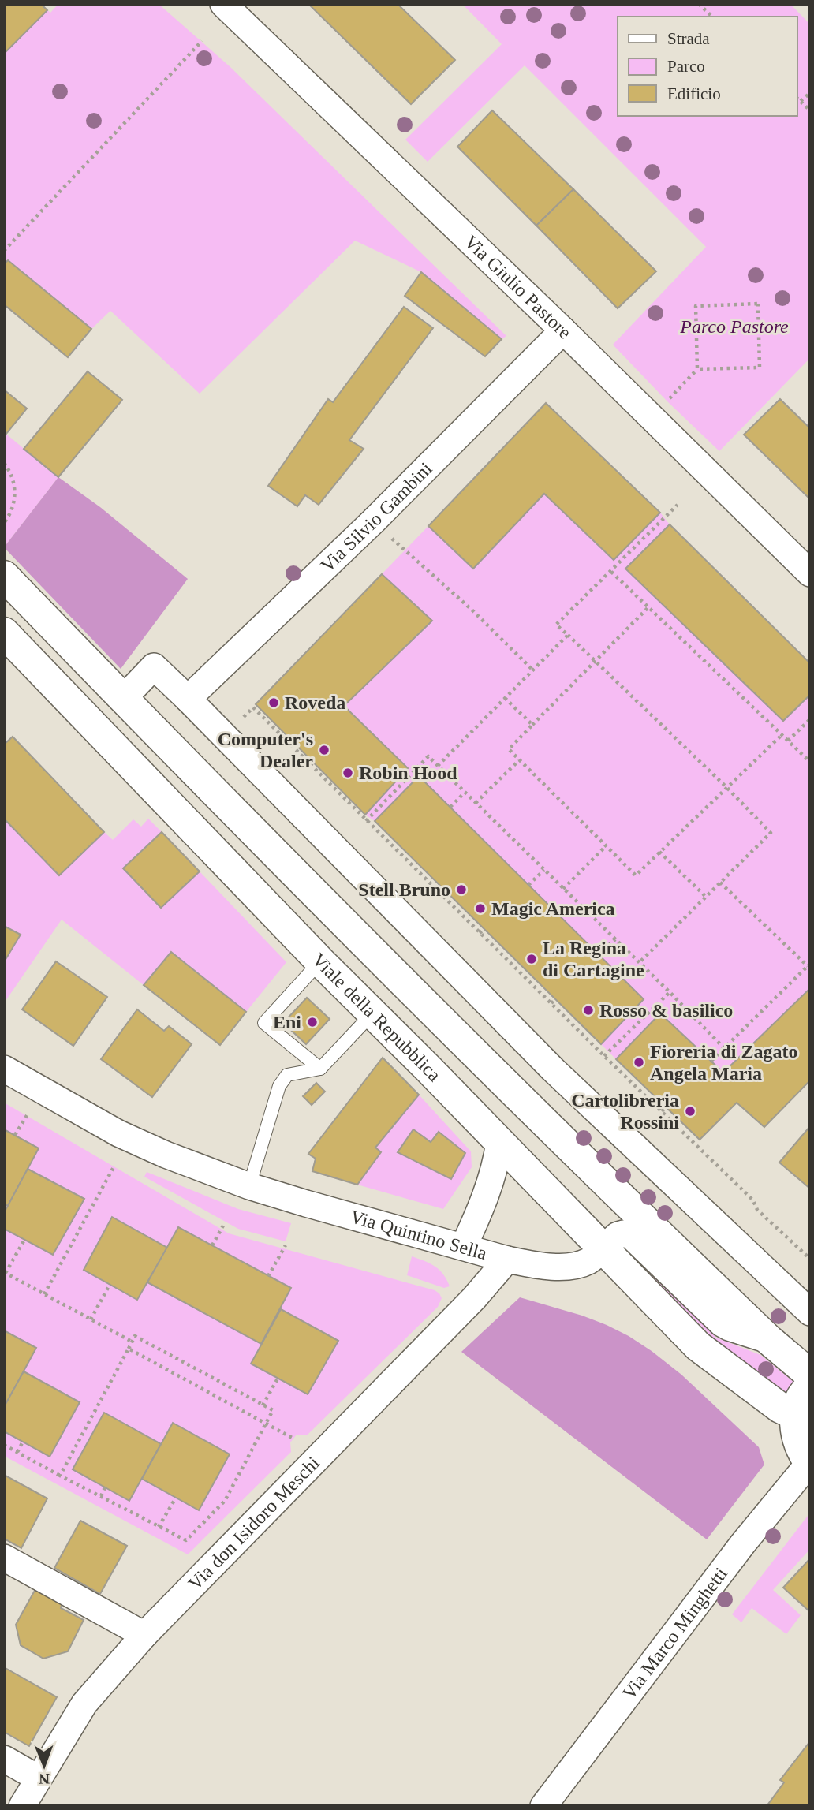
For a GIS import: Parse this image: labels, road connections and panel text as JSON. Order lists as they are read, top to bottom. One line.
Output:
{"streets":{"street":["Via Giulio Pastore","Via Silvio Gambini","Viale della Repubblica","Via Quintino Sella","Via don Isidoro Meschi","Via Marco Minghetti"]},"crossings":[["Via Giulio Pastore","Via Silvio Gambini"],["Viale della Repubblica","Via Quintino Sella"],["Via Quintino Sella","Via don Isidoro Meschi"]],"parks":["Parco Pastore"],"places":["Roveda","Computer's Dealer","Robin Hood","Stell Bruno","Magic America","La Regina di Cartagine","Rosso & basilico","Eni","Fioreria di Zagato Angela Maria","Cartolibreria Rossini"],"legend":["Strada","Parco","Edificio"],"north":"bottom"}
